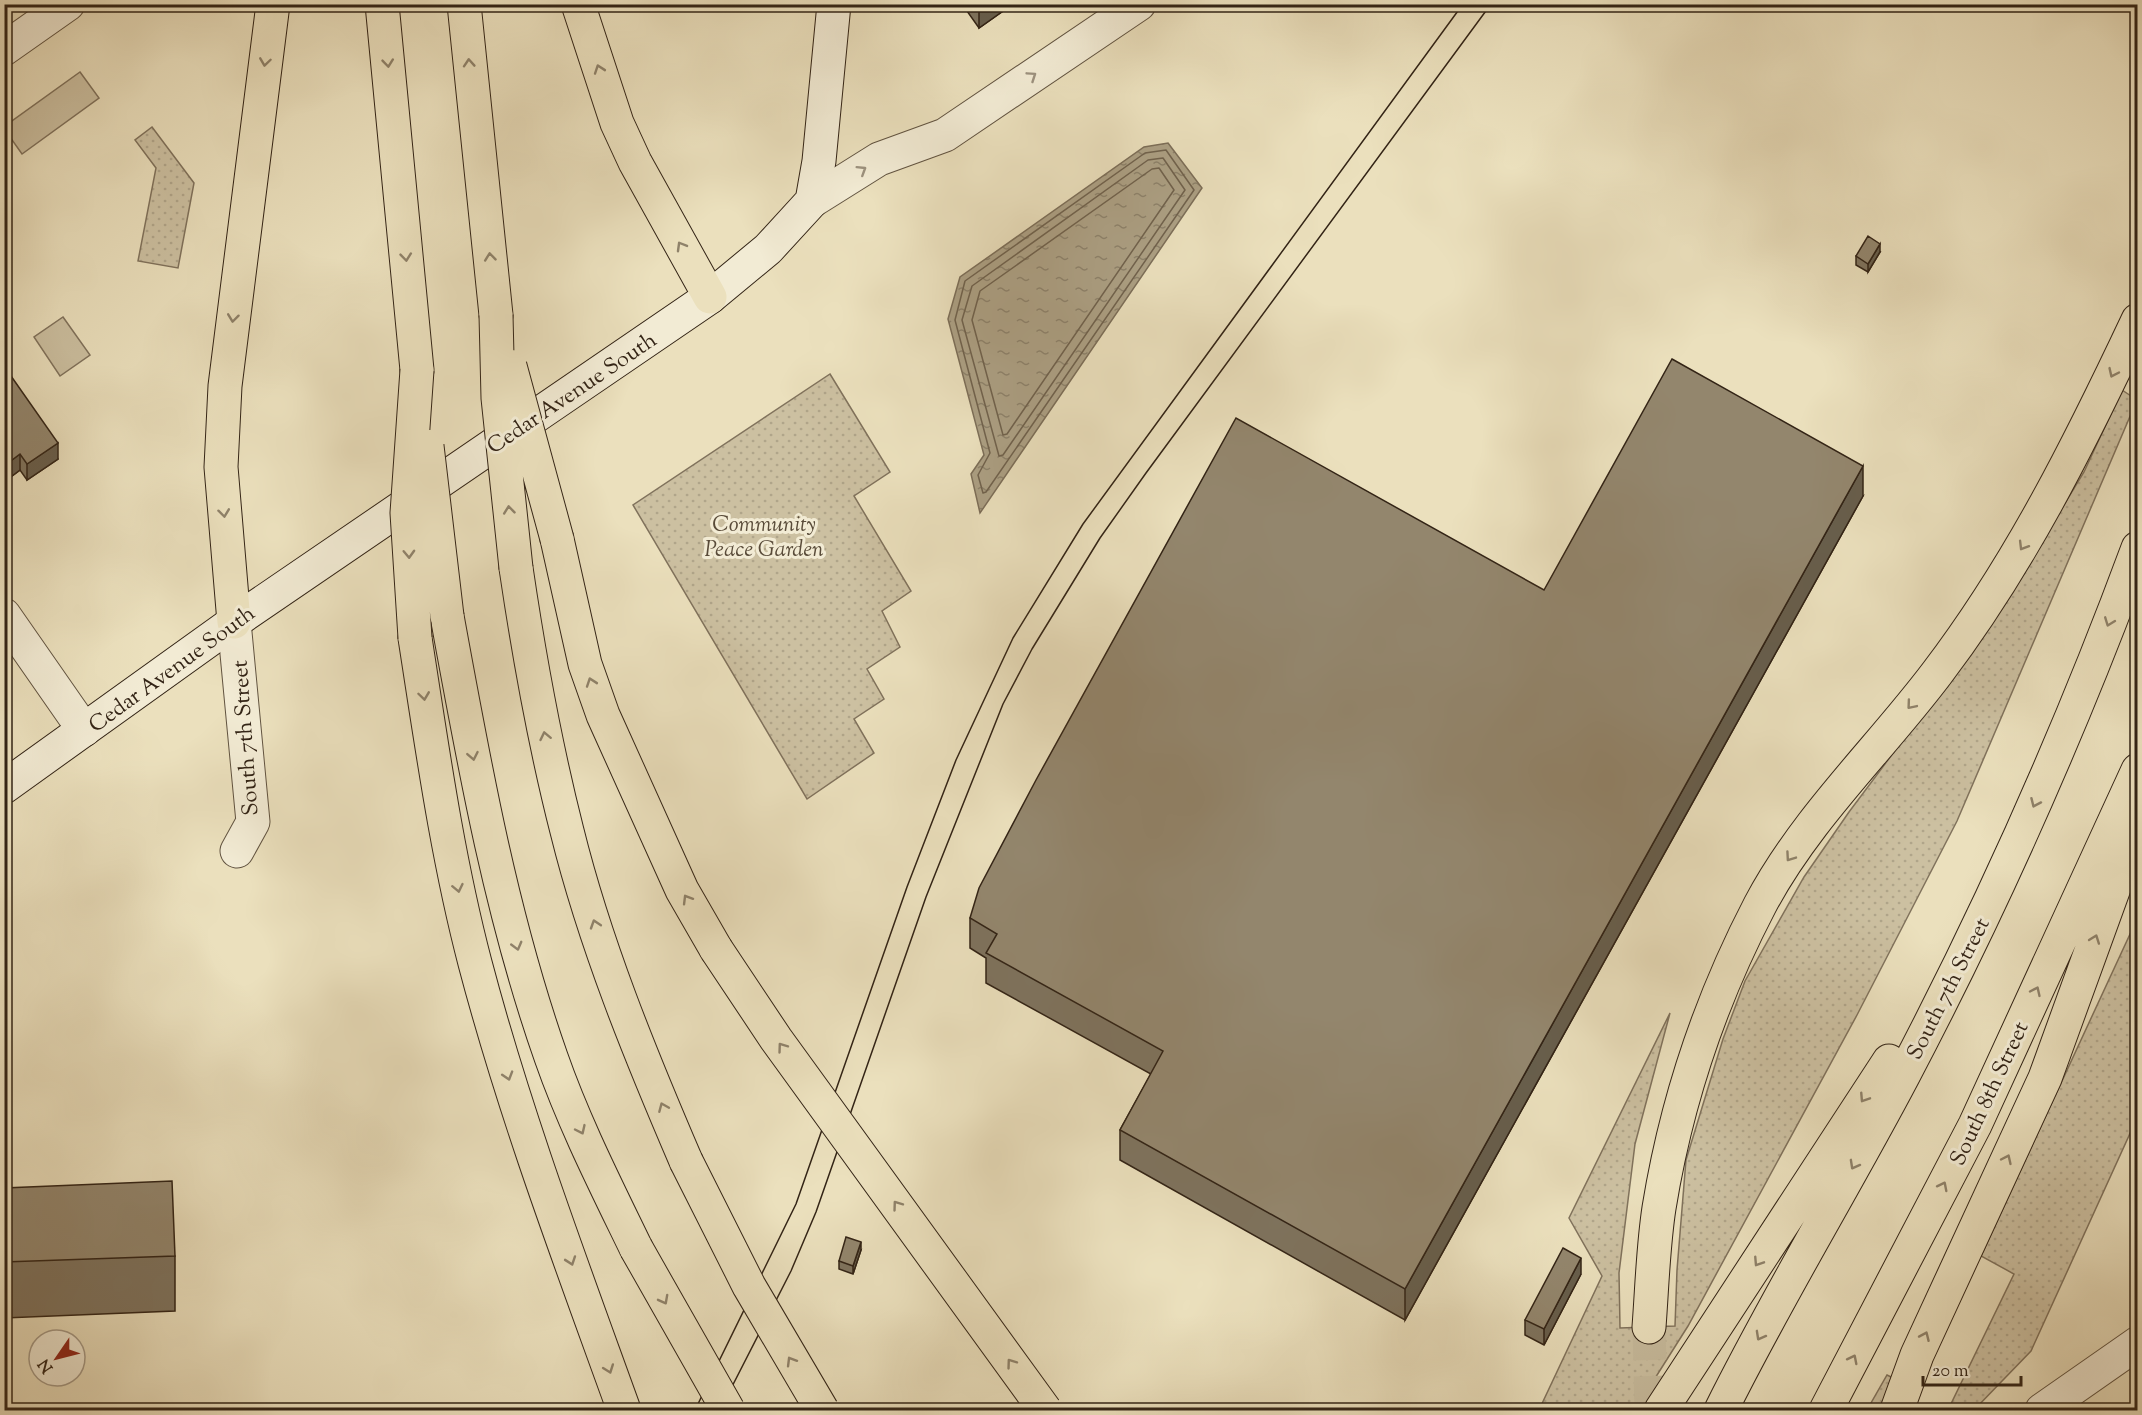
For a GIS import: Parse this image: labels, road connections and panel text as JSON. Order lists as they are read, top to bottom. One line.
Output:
{"streets":{"highway":["South 7th Street","South 8th Street"],"main road":["Cedar Avenue South"]},"crossings":[["Cedar Avenue South","South 7th Street"]],"one_way":["South 7th Street"],"parks":["Community Peace Garden"],"scale_bar":"20 m","north":"bottom left"}
